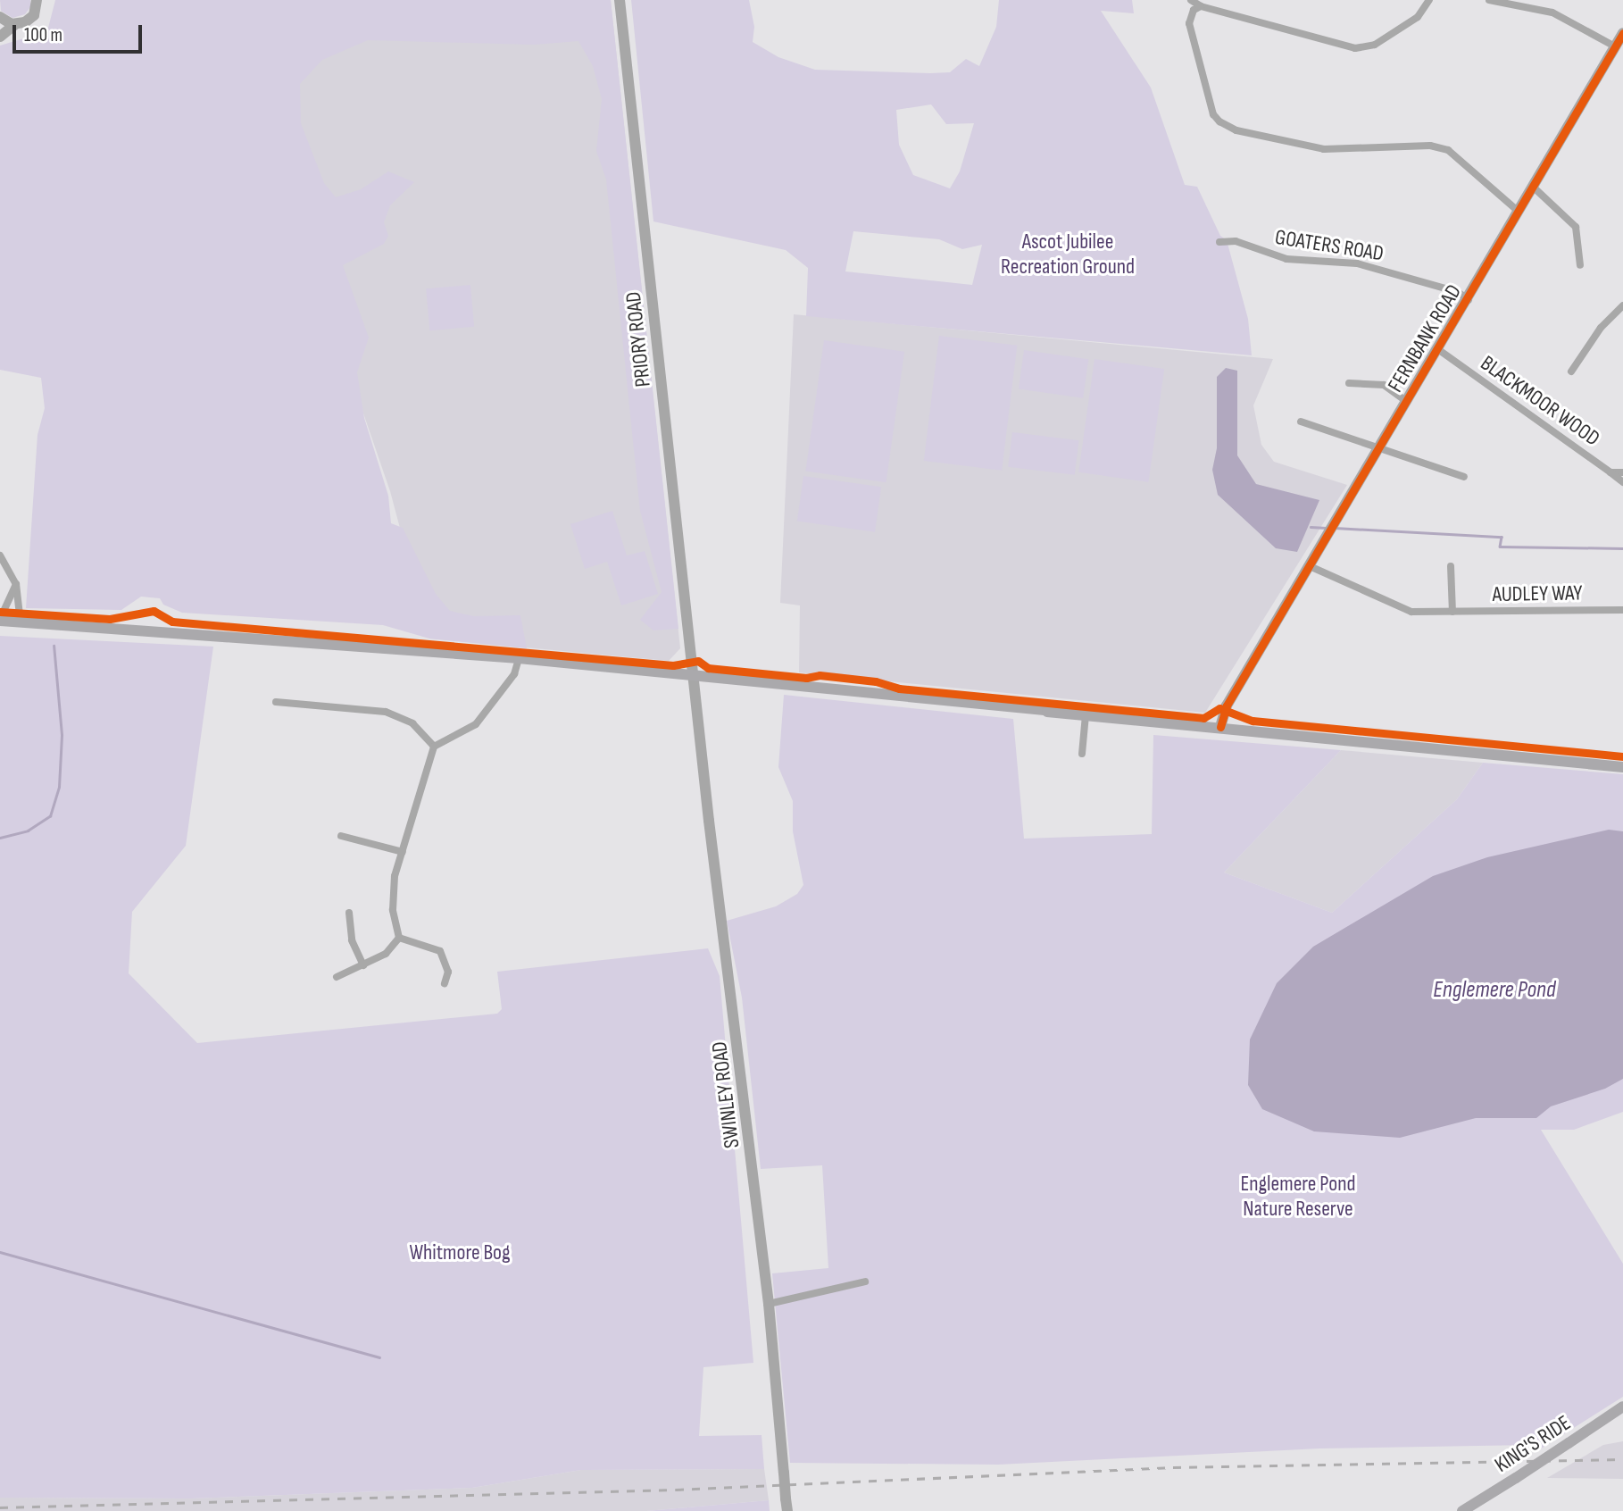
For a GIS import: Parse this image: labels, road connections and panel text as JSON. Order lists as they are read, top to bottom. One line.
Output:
{"streets":{"main road":["FERNBANK ROAD","PRIORY ROAD","SWINLEY ROAD","KING'S RIDE"],"street":["GOATERS ROAD","BLACKMOOR WOOD","AUDLEY WAY"]},"crossings":[["GOATERS ROAD","FERNBANK ROAD"],["FERNBANK ROAD","BLACKMOOR WOOD"],["FERNBANK ROAD","AUDLEY WAY"],["PRIORY ROAD","SWINLEY ROAD"]],"water":["Englemere Pond"],"parks":["Ascot Jubilee Recreation Ground","Englemere Pond Nature Reserve","Whitmore Bog"],"scale_bar":"100 m"}
